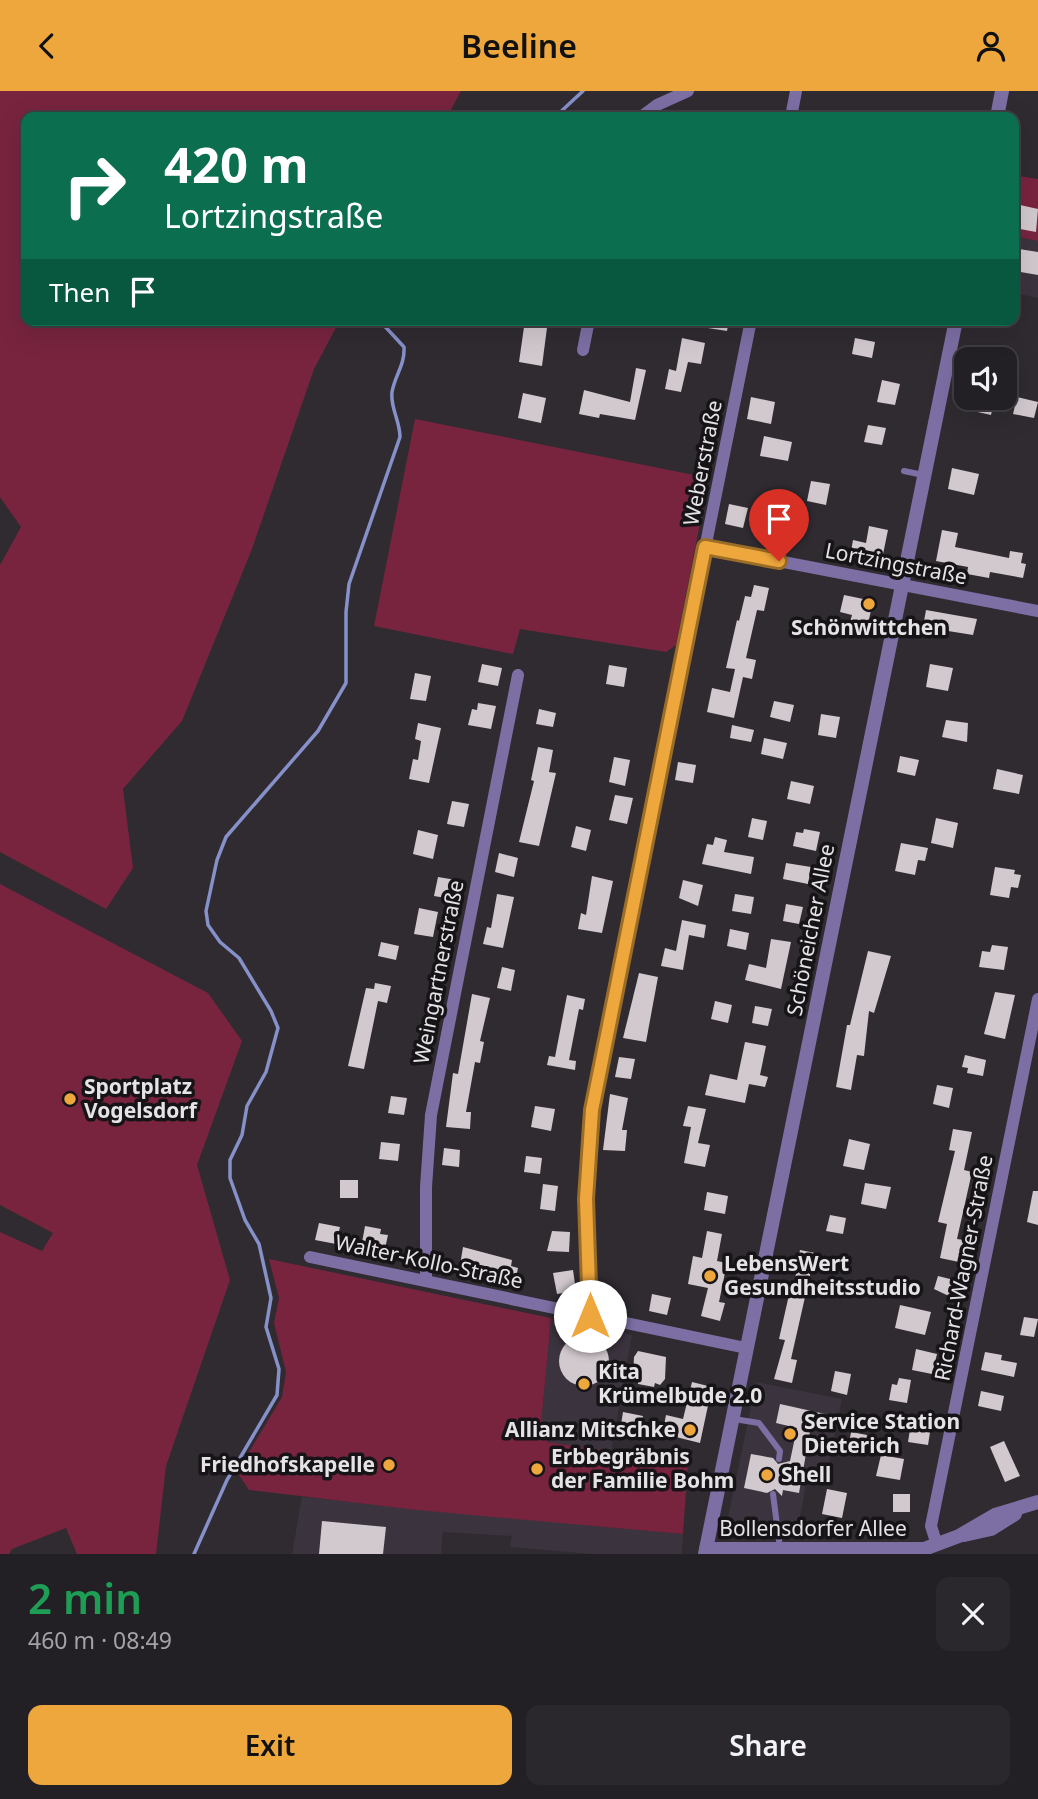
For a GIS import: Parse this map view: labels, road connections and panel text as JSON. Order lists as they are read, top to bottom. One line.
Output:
{"streets":{"street":["Weberstraße","Lortzingstraße","Schöneicher Allee","Weingartnerstraße","Walter-Kollo-Straße","Richard-Wagner-Straße","Bollensdorfer Allee"]},"crossings":[["Weberstraße","Lortzingstraße"],["Weberstraße","Walter-Kollo-Straße"],["Lortzingstraße","Schöneicher Allee"],["Schöneicher Allee","Walter-Kollo-Straße"],["Schöneicher Allee","Bollensdorfer Allee"],["Weingartnerstraße","Walter-Kollo-Straße"],["Richard-Wagner-Straße","Bollensdorfer Allee"]],"places":["Schönwittchen","Sportplatz Vogelsdorf","LebensWert Gesundheitsstudio","Kita Krümelbude 2.0","Allianz Mitschke","Service Station Dieterich","Friedhofskapelle","Erbbegräbnis der Familie Bohm","Shell"],"page":{"header":"Beeline","turn":["420 m","Lortzingstraße"],"then":"Then","heading":["2 min","460 m · 08:49"],"buttons":["Exit","Share"]}}
